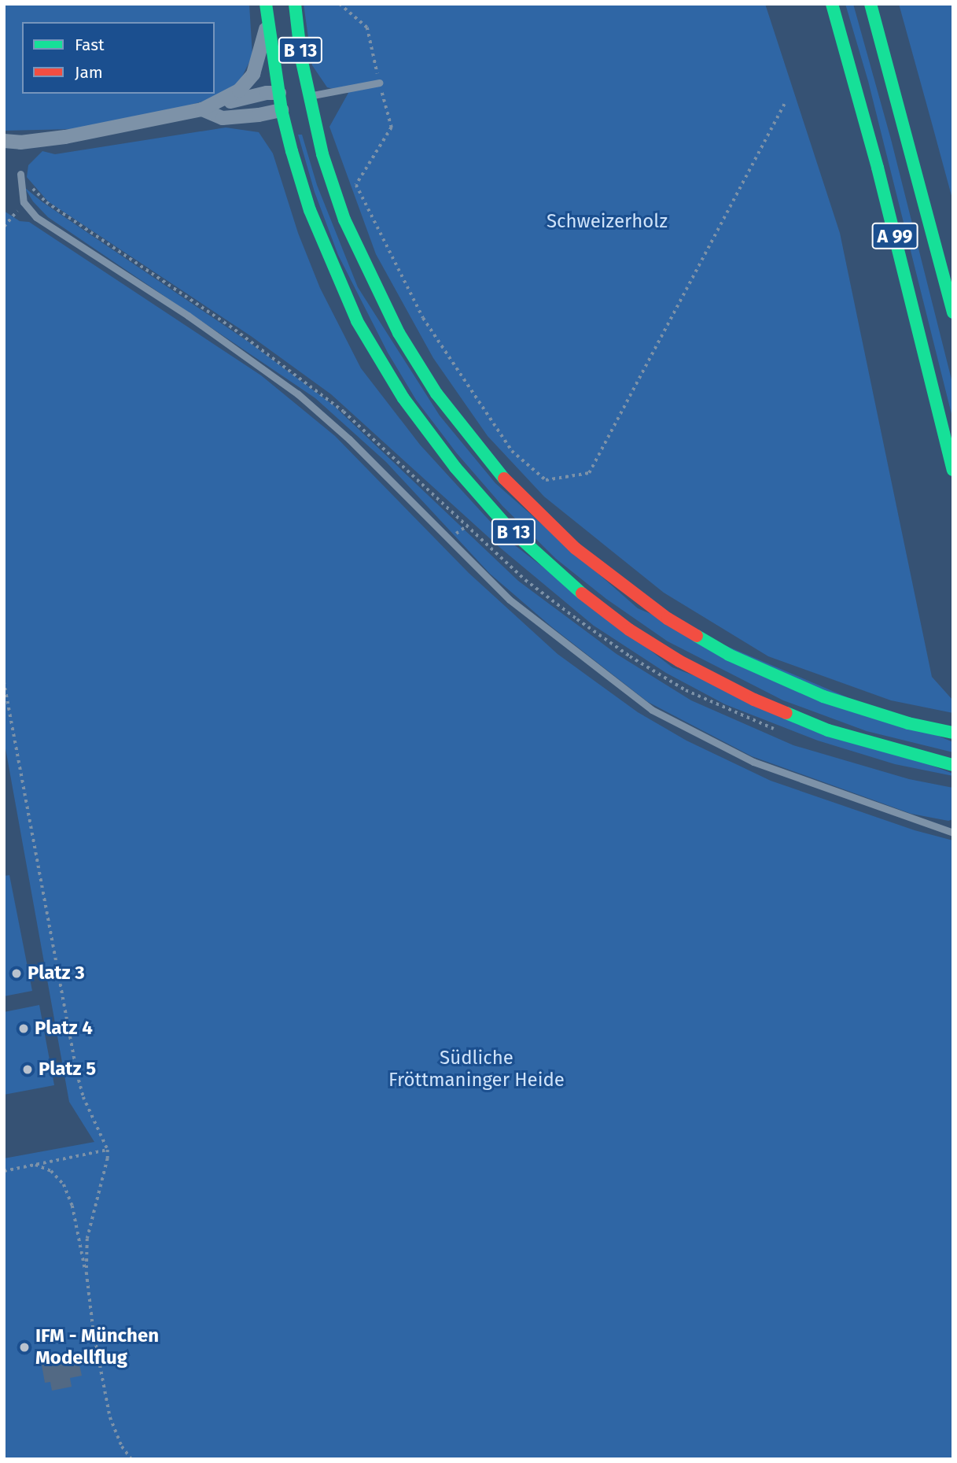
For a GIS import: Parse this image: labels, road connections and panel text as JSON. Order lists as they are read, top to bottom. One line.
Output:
{"streets":{"main road":["B 13","A 99"]},"parks":["Schweizerholz","Südliche Fröttmaninger Heide"],"places":["Platz 3","Platz 4","Platz 5","IFM - München Modellflug"],"legend":["Fast","Jam"]}
